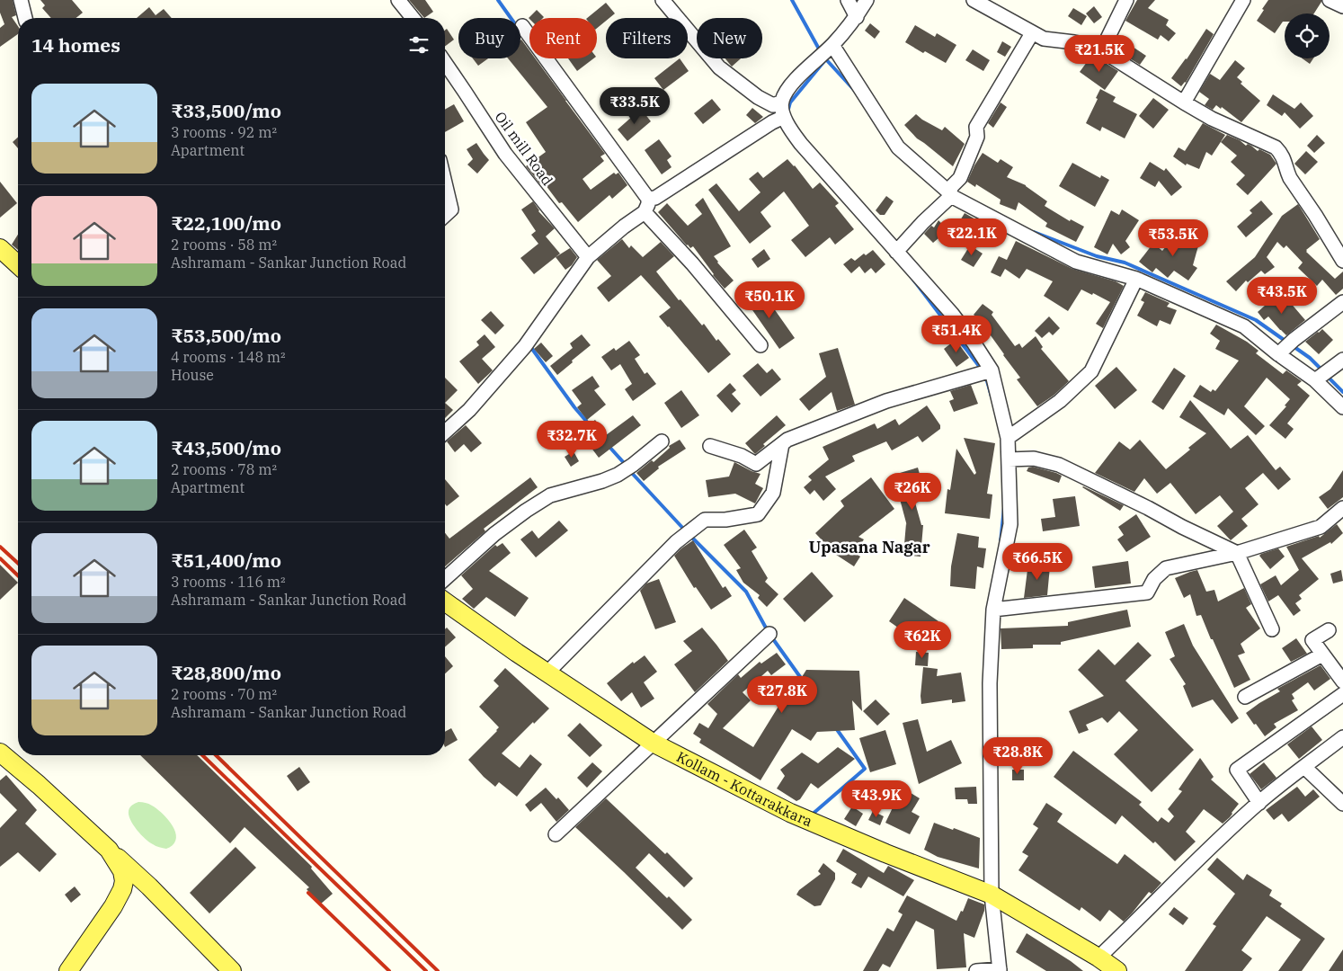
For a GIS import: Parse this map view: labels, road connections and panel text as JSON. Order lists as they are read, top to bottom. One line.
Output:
{"streets":{"main road":["Kollam - Kottarakkara"],"street":["Oil mill Road"]},"districts":["Upasana Nagar"],"page":{"chip":["Buy","Rent","Filters","New"],"heading":"14 homes","price":["₹21.5K","₹33.5K","₹22.1K","₹53.5K","₹43.5K","₹50.1K","₹51.4K","₹32.7K","₹26K","₹66.5K","₹62K","₹27.8K","₹28.8K","₹43.9K"],"list":[{"name":"₹33,500/mo","note":"3 rooms · 92 m² · Apartment"},{"name":"₹22,100/mo","note":"2 rooms · 58 m² · Ashramam - Sankar Junction Road"},{"name":"₹53,500/mo","note":"4 rooms · 148 m² · House"},{"name":"₹43,500/mo","note":"2 rooms · 78 m² · Apartment"},{"name":"₹51,400/mo","note":"3 rooms · 116 m² · Ashramam - Sankar Junction Road"},{"name":"₹28,800/mo","note":"2 rooms · 70 m² · Ashramam - Sankar Junction Road"}]}}
